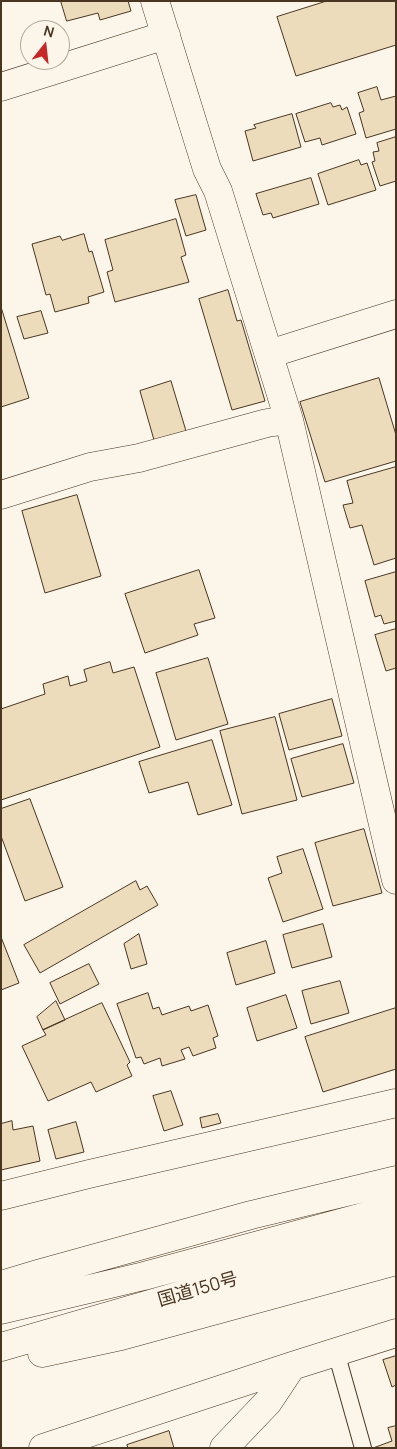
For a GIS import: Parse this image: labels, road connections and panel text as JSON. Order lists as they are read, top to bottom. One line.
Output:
{"streets":{"main road":["国道150号"]},"north":"top"}
